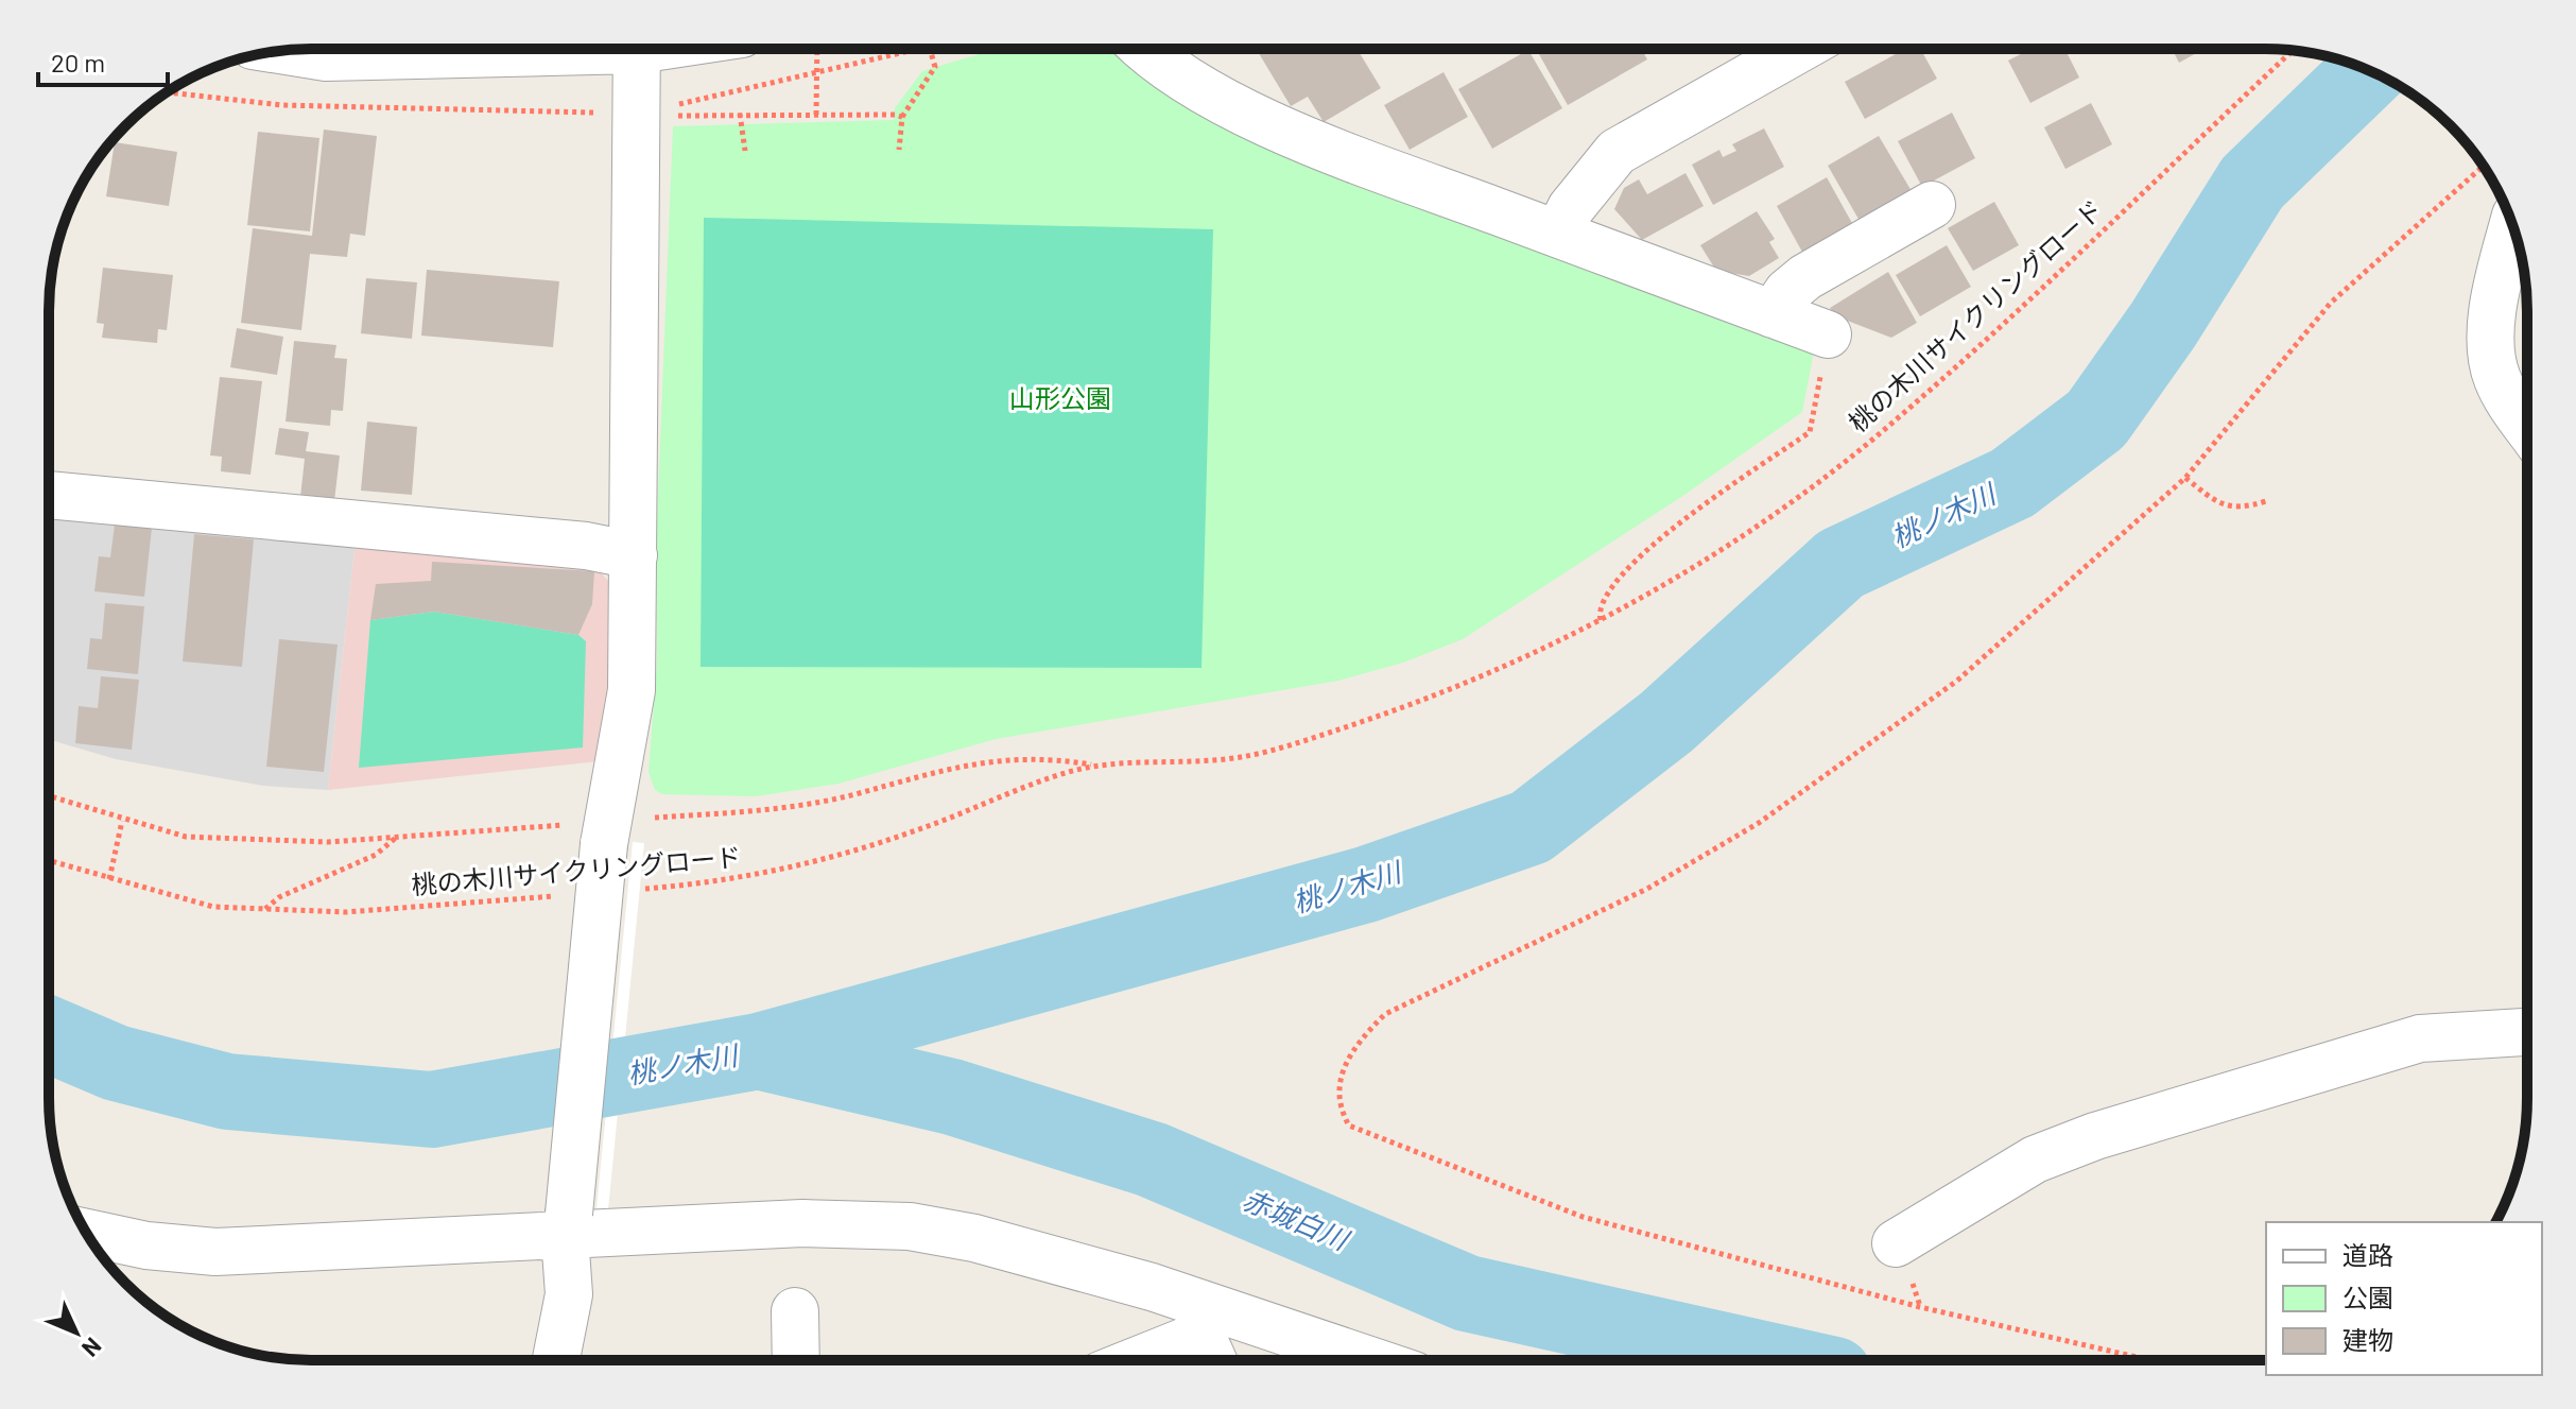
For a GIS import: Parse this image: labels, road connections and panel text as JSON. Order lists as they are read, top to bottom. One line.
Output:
{"streets":{"path":["桃の木川サイクリングロード"]},"water":["桃ノ木川","赤城白川"],"parks":["山形公園"],"legend":["道路","公園","建物"],"scale_bar":"20 m","north":"bottom right"}
